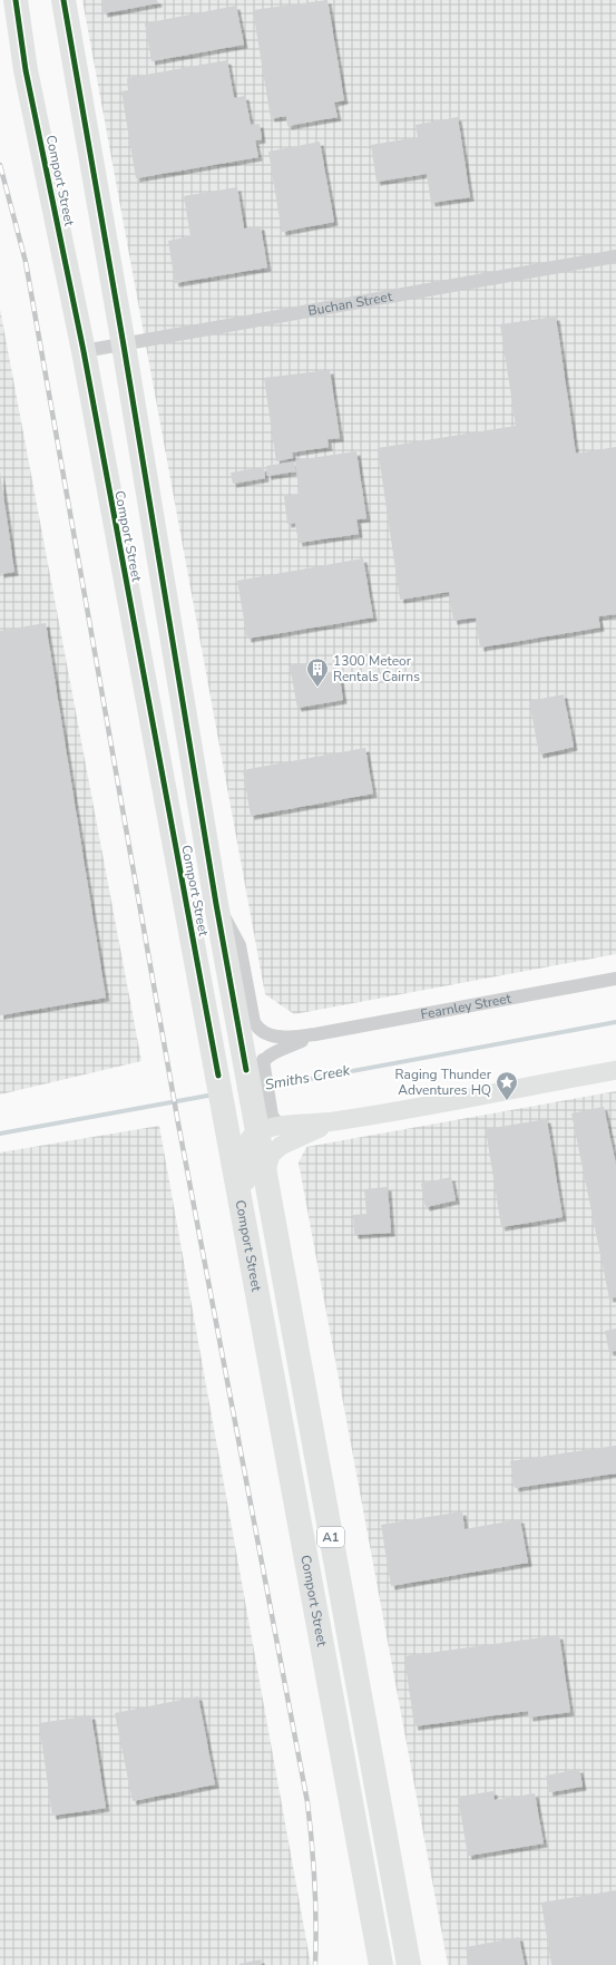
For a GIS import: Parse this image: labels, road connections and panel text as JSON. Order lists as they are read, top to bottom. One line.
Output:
{"streets":{"highway":["Comport Street","A1"],"street":["Buchan Street","Fearnley Street"]},"crossings":[["Comport Street","Buchan Street"],["Comport Street","Fearnley Street"]],"water":["Smiths Creek"],"places":{"building":["1300 Meteor Rentals Cairns"],"place":["Raging Thunder Adventures HQ"]}}
